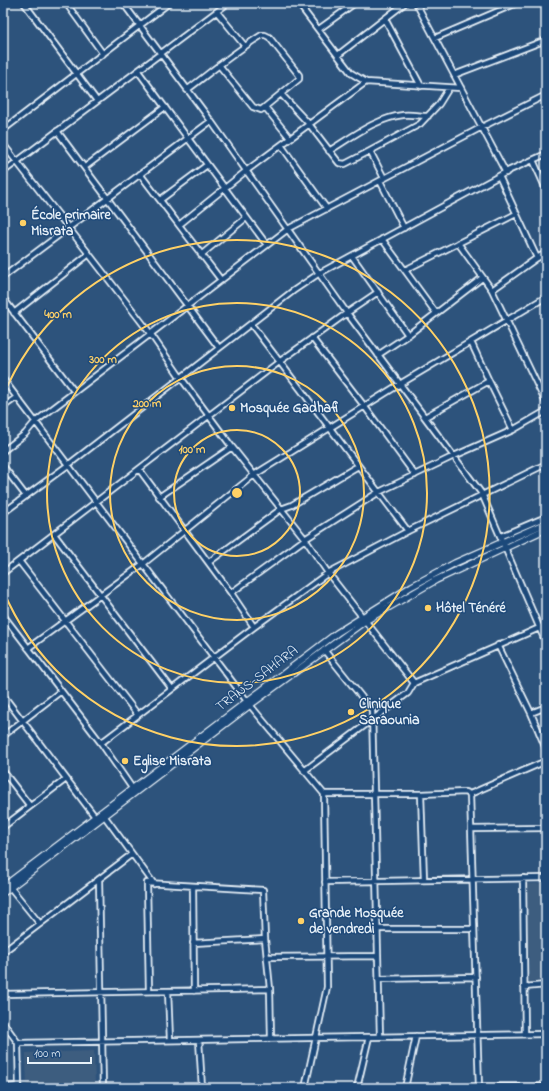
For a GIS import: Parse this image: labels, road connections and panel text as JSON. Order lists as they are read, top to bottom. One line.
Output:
{"streets":{"main road":["TRANS-SAHARA"]},"places":["École primaire Misrata","Mosquée Gadhafi","Hôtel Ténéré","Clinique Saraounia","Eglise Misrata","Grande Mosquée de vendredi"],"scale_bar":"100 m","rings":["400 m","300 m","200 m","100 m"]}
